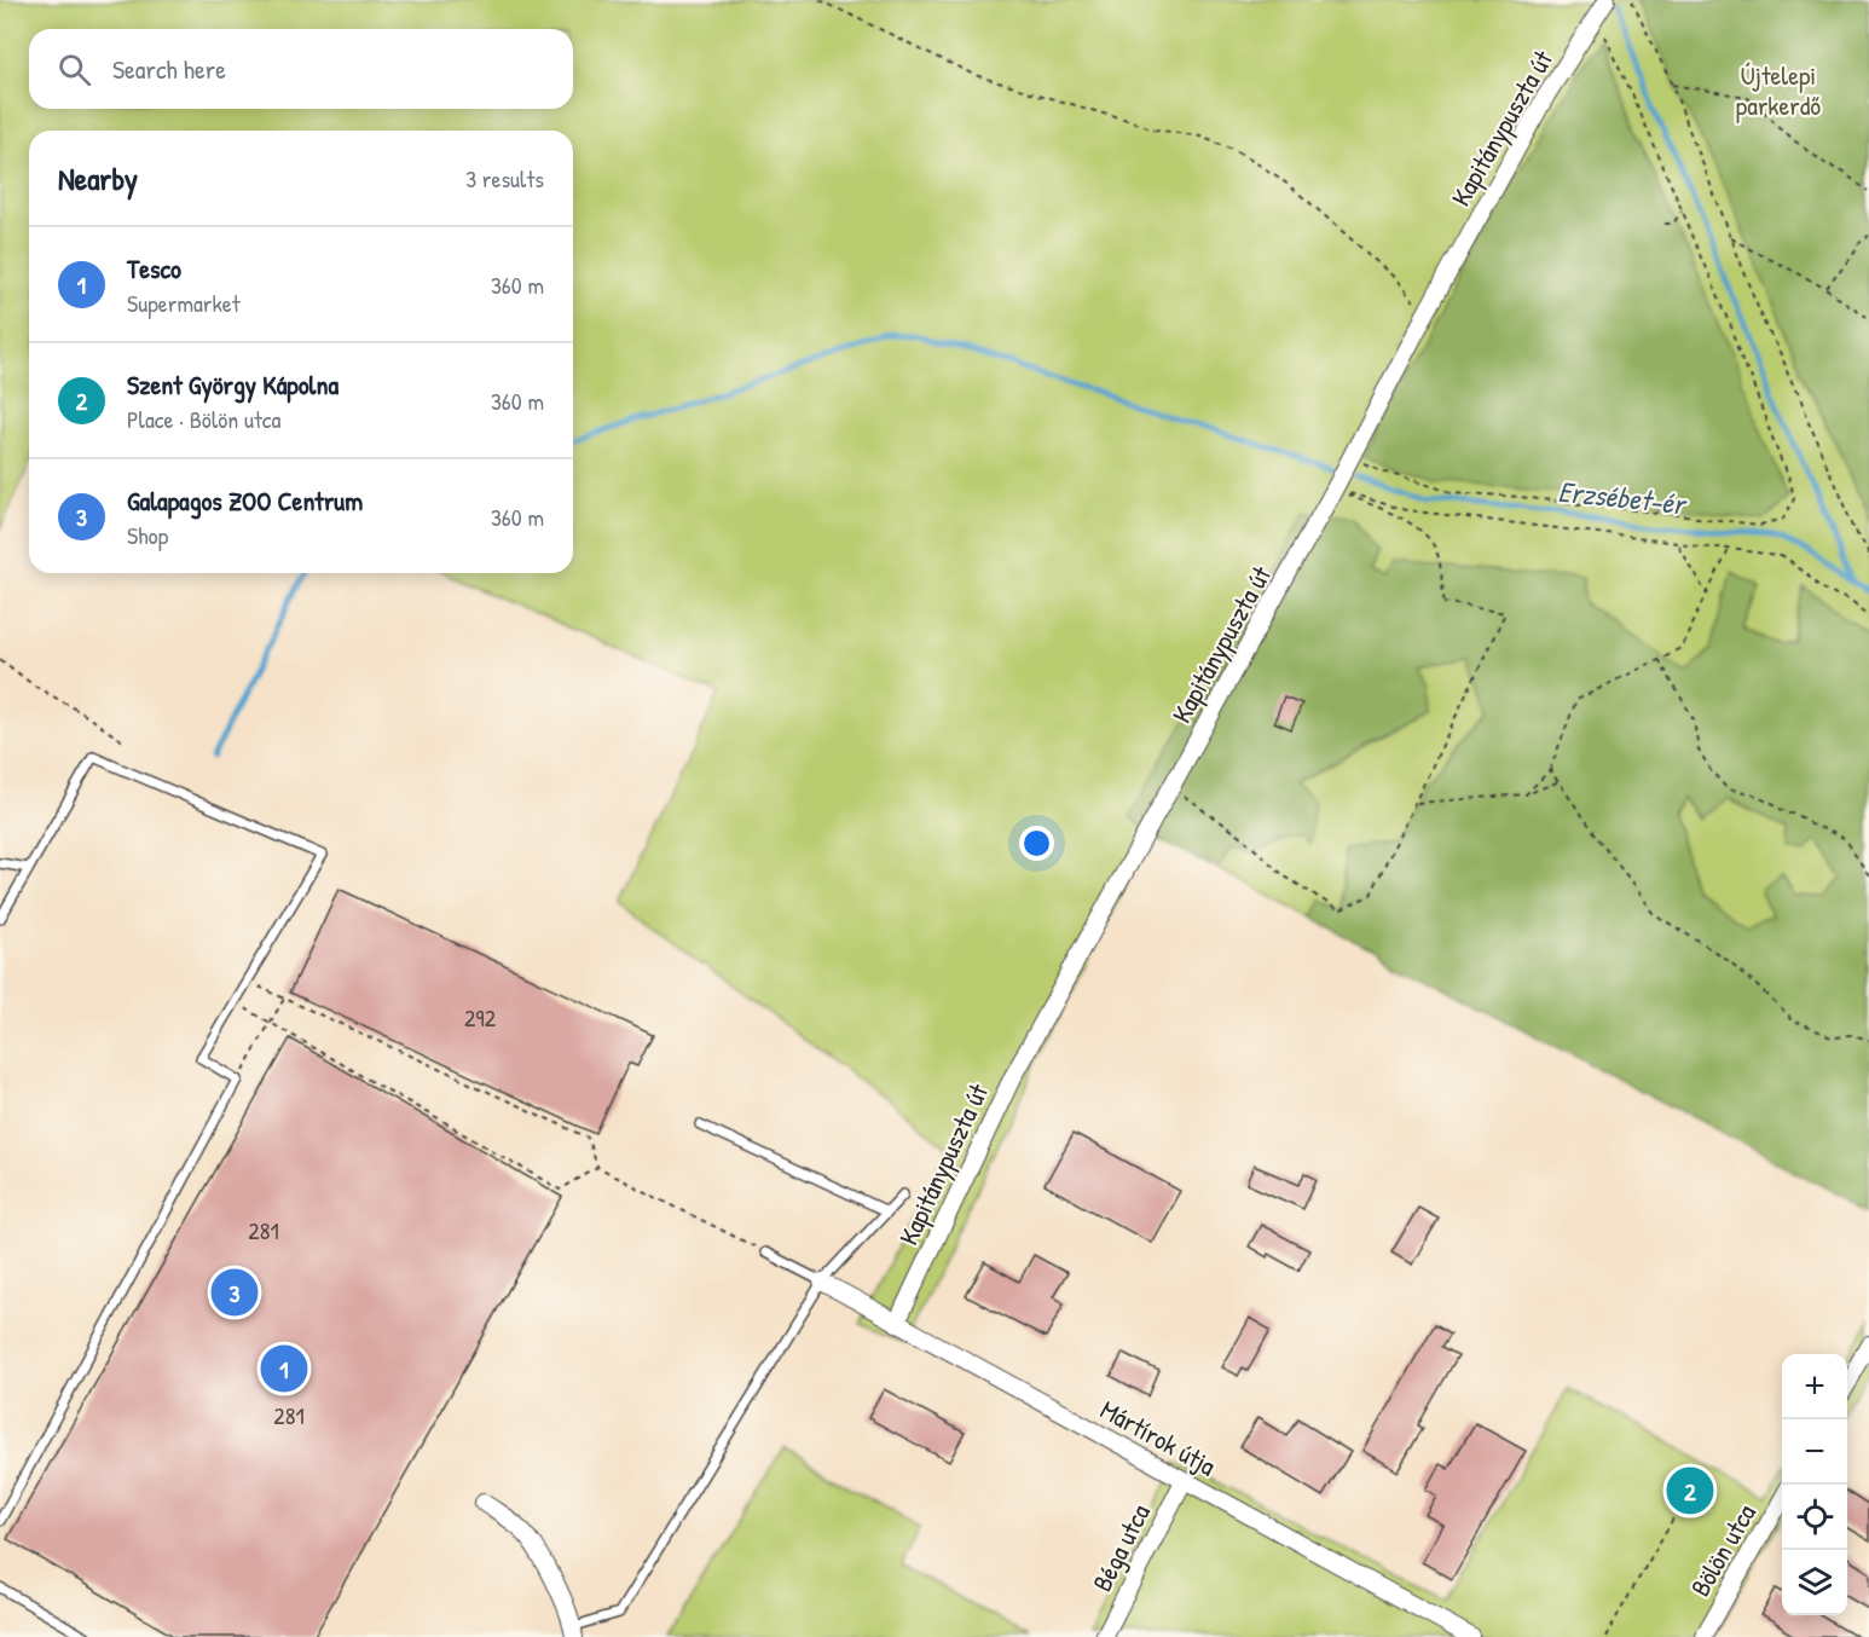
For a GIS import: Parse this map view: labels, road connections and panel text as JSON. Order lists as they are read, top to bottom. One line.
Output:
{"streets":{"street":["Kapitánypuszta út","Mártírok útja","Béga utca","Bölön utca"]},"crossings":[["Kapitánypuszta út","Mártírok útja"],["Mártírok útja","Béga utca"]],"water":["Erzsébet-ér"],"parks":["Újtelepi parkerdő"],"house_numbers":["292","281","281"],"page":{"search":"Search here","heading":["Nearby","3 results"],"list":[{"mark":"1","name":"Tesco","note":"Supermarket","value":"360 m"},{"mark":"2","name":"Szent György Kápolna","note":"Place · Bölön utca","value":"360 m"},{"mark":"3","name":"Galapagos ZOO Centrum","note":"Shop","value":"360 m"}],"pins":["3","1","2"],"map_buttons":["+","−"]}}
